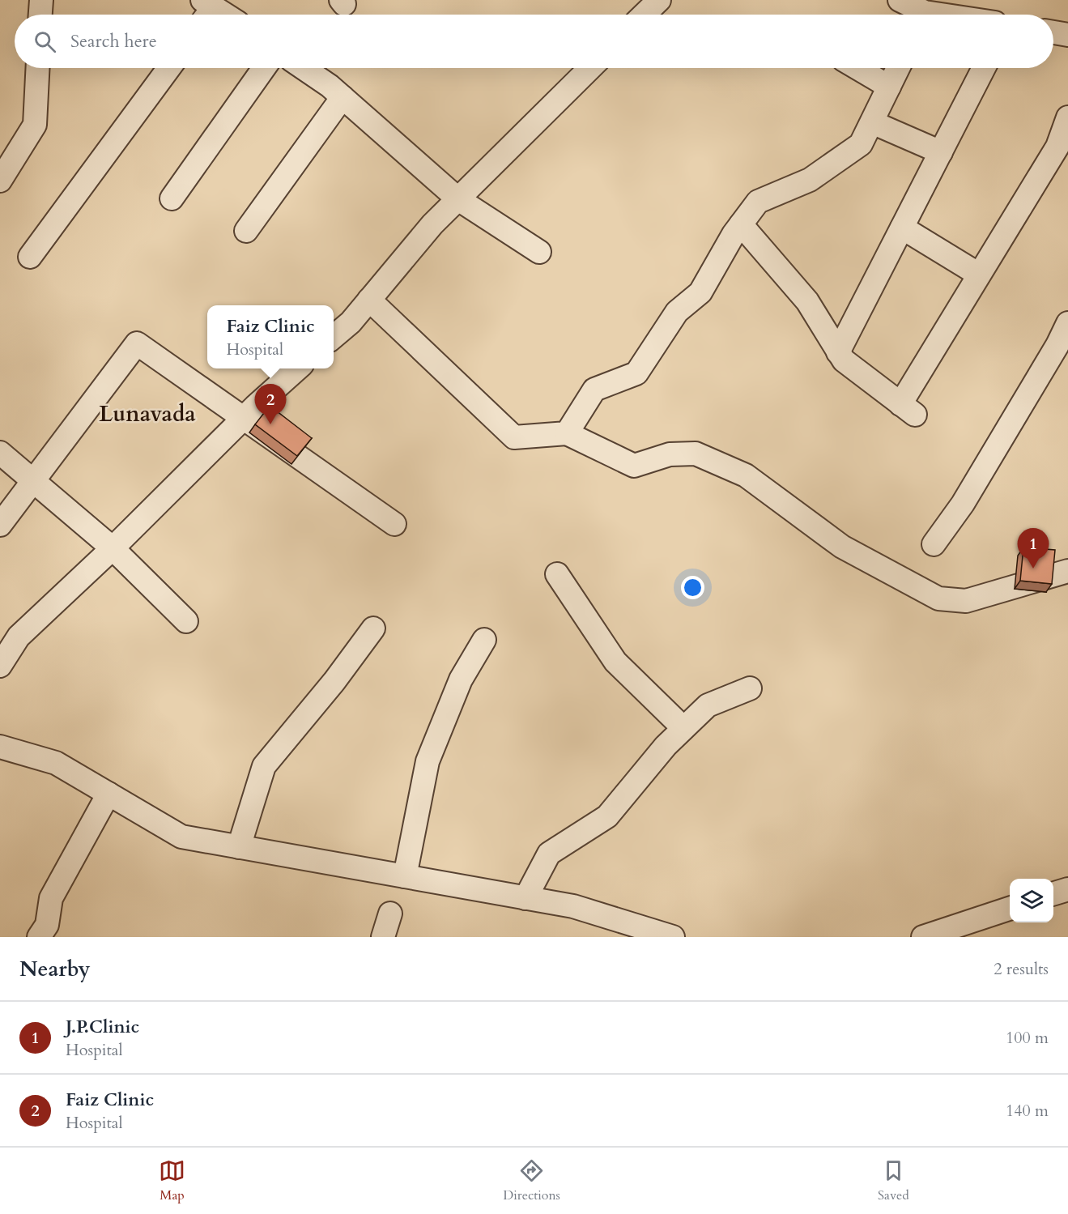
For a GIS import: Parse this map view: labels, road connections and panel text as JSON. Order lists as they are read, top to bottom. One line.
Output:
{"districts":["Lunavada"],"page":{"search":"Search here","popup":["Faiz Clinic","Hospital"],"pins":["2","1"],"heading":["Nearby","2 results"],"list":[{"mark":"1","name":"J.P.Clinic","note":"Hospital","value":"100 m"},{"mark":"2","name":"Faiz Clinic","note":"Hospital","value":"140 m"}],"nav":["Map","Directions","Saved"]}}
